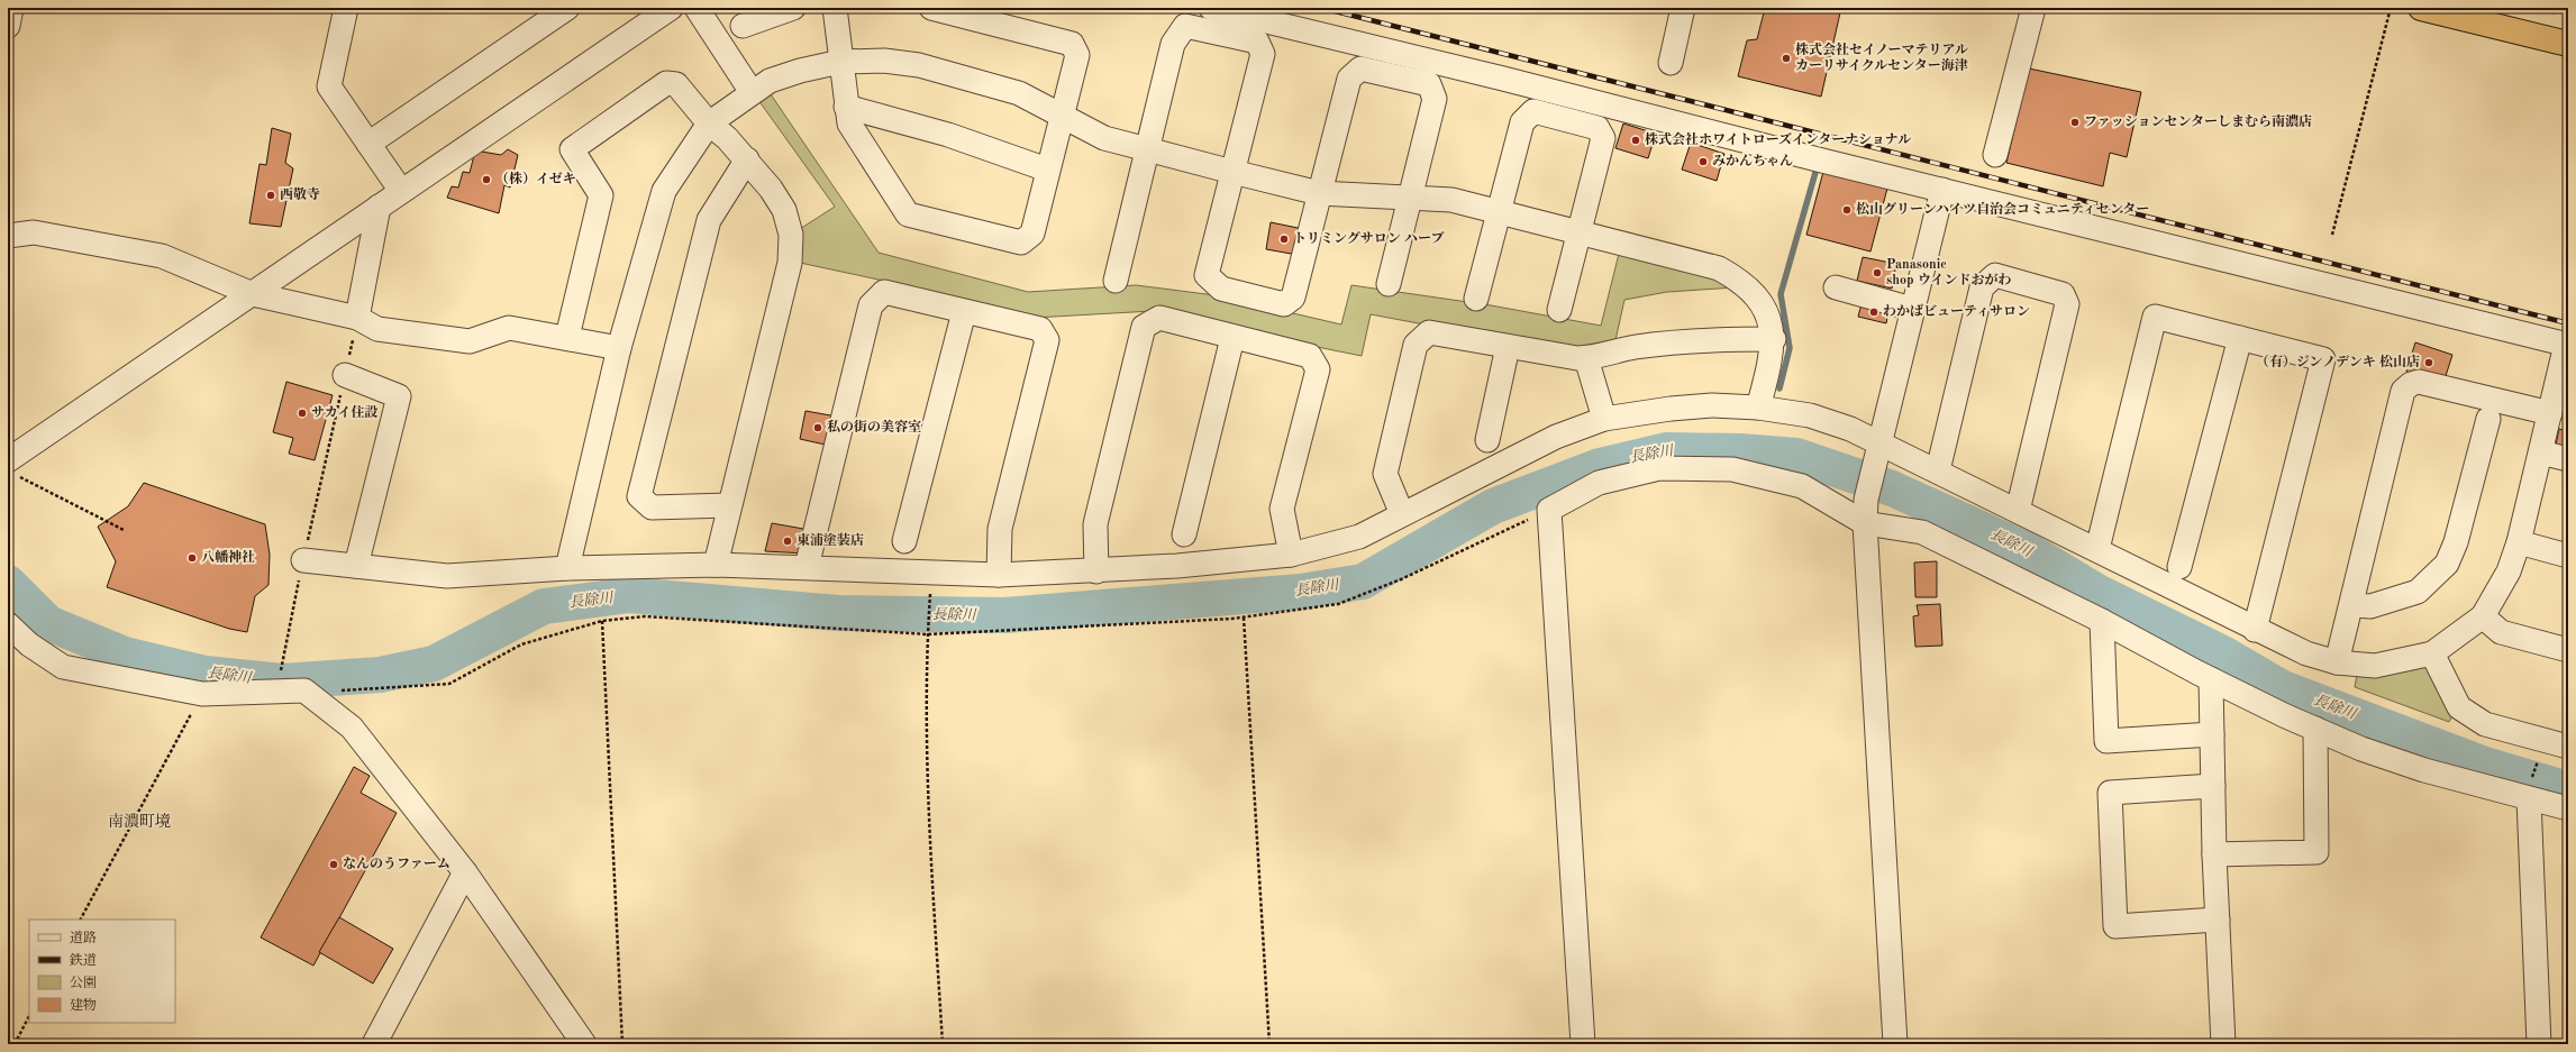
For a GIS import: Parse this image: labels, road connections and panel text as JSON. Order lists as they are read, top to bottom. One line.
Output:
{"districts":["南濃町境"],"water":["長除川"],"places":["株式会社セイノーマテリアル カーリサイクルセンター海津","ファッションセンターしまむら南濃店","株式会社ホワイトローズインターナショナル","みかんちゃん","（株）イゼキ","西敬寺","松山グリーンハイツ自治会コミュニティセンター","トリミングサロン ハーブ","Panasonic shop ウインドおがわ","わかばビューティサロン","（有）ジンノデンキ 松山店","サカイ住設","私の街の美容室","東浦塗装店","八幡神社","なんのうファーム"],"legend":["道路","鉄道","公園","建物"]}
